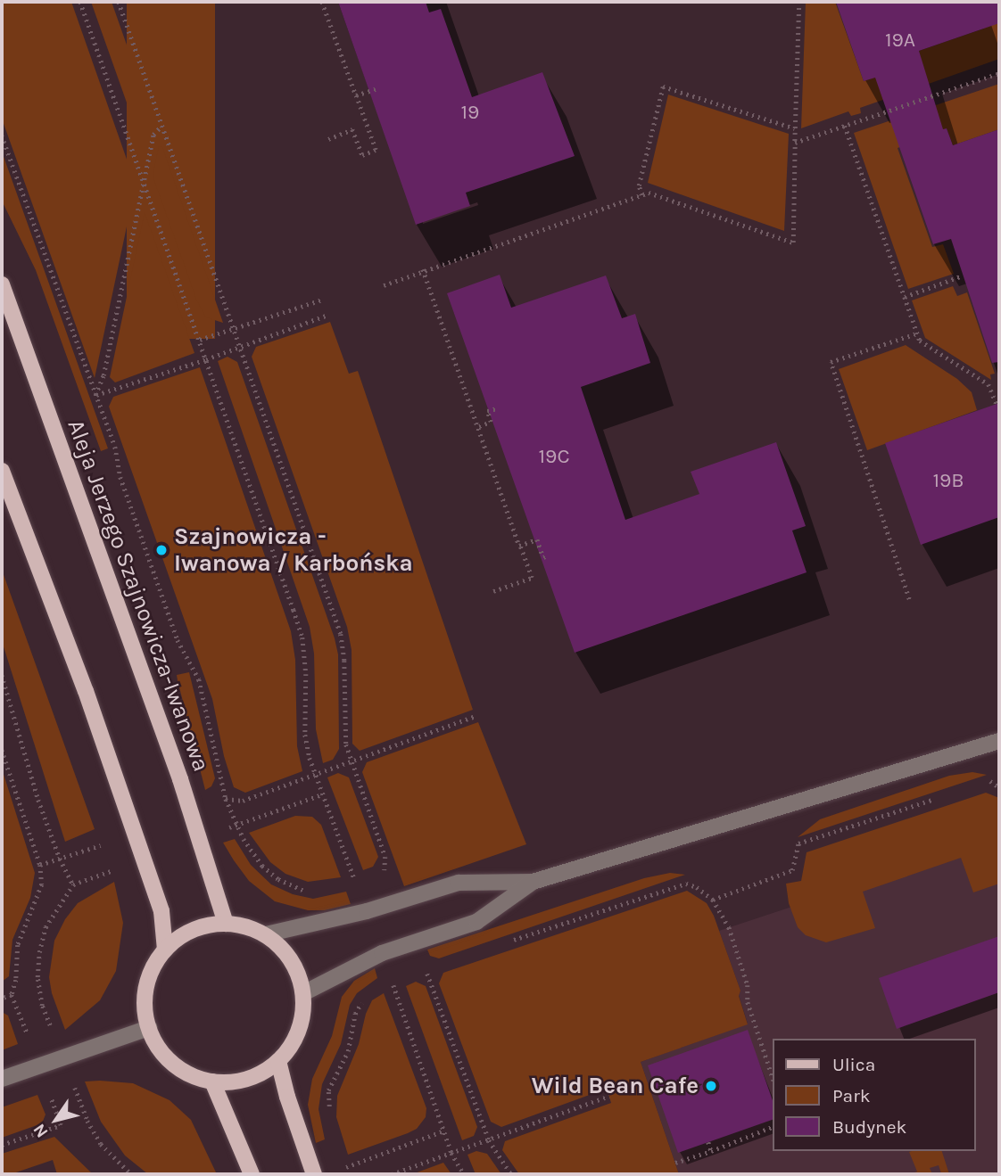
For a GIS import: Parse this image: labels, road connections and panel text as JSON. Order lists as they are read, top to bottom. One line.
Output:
{"streets":{"main road":["Aleja Jerzego Szajnowicza-Iwanowa"]},"places":["Szajnowicza - Iwanowa / Karbońska","Wild Bean Cafe"],"house_numbers":["19A","19","19C","19B"],"legend":["Ulica","Park","Budynek"],"north":"bottom left"}
